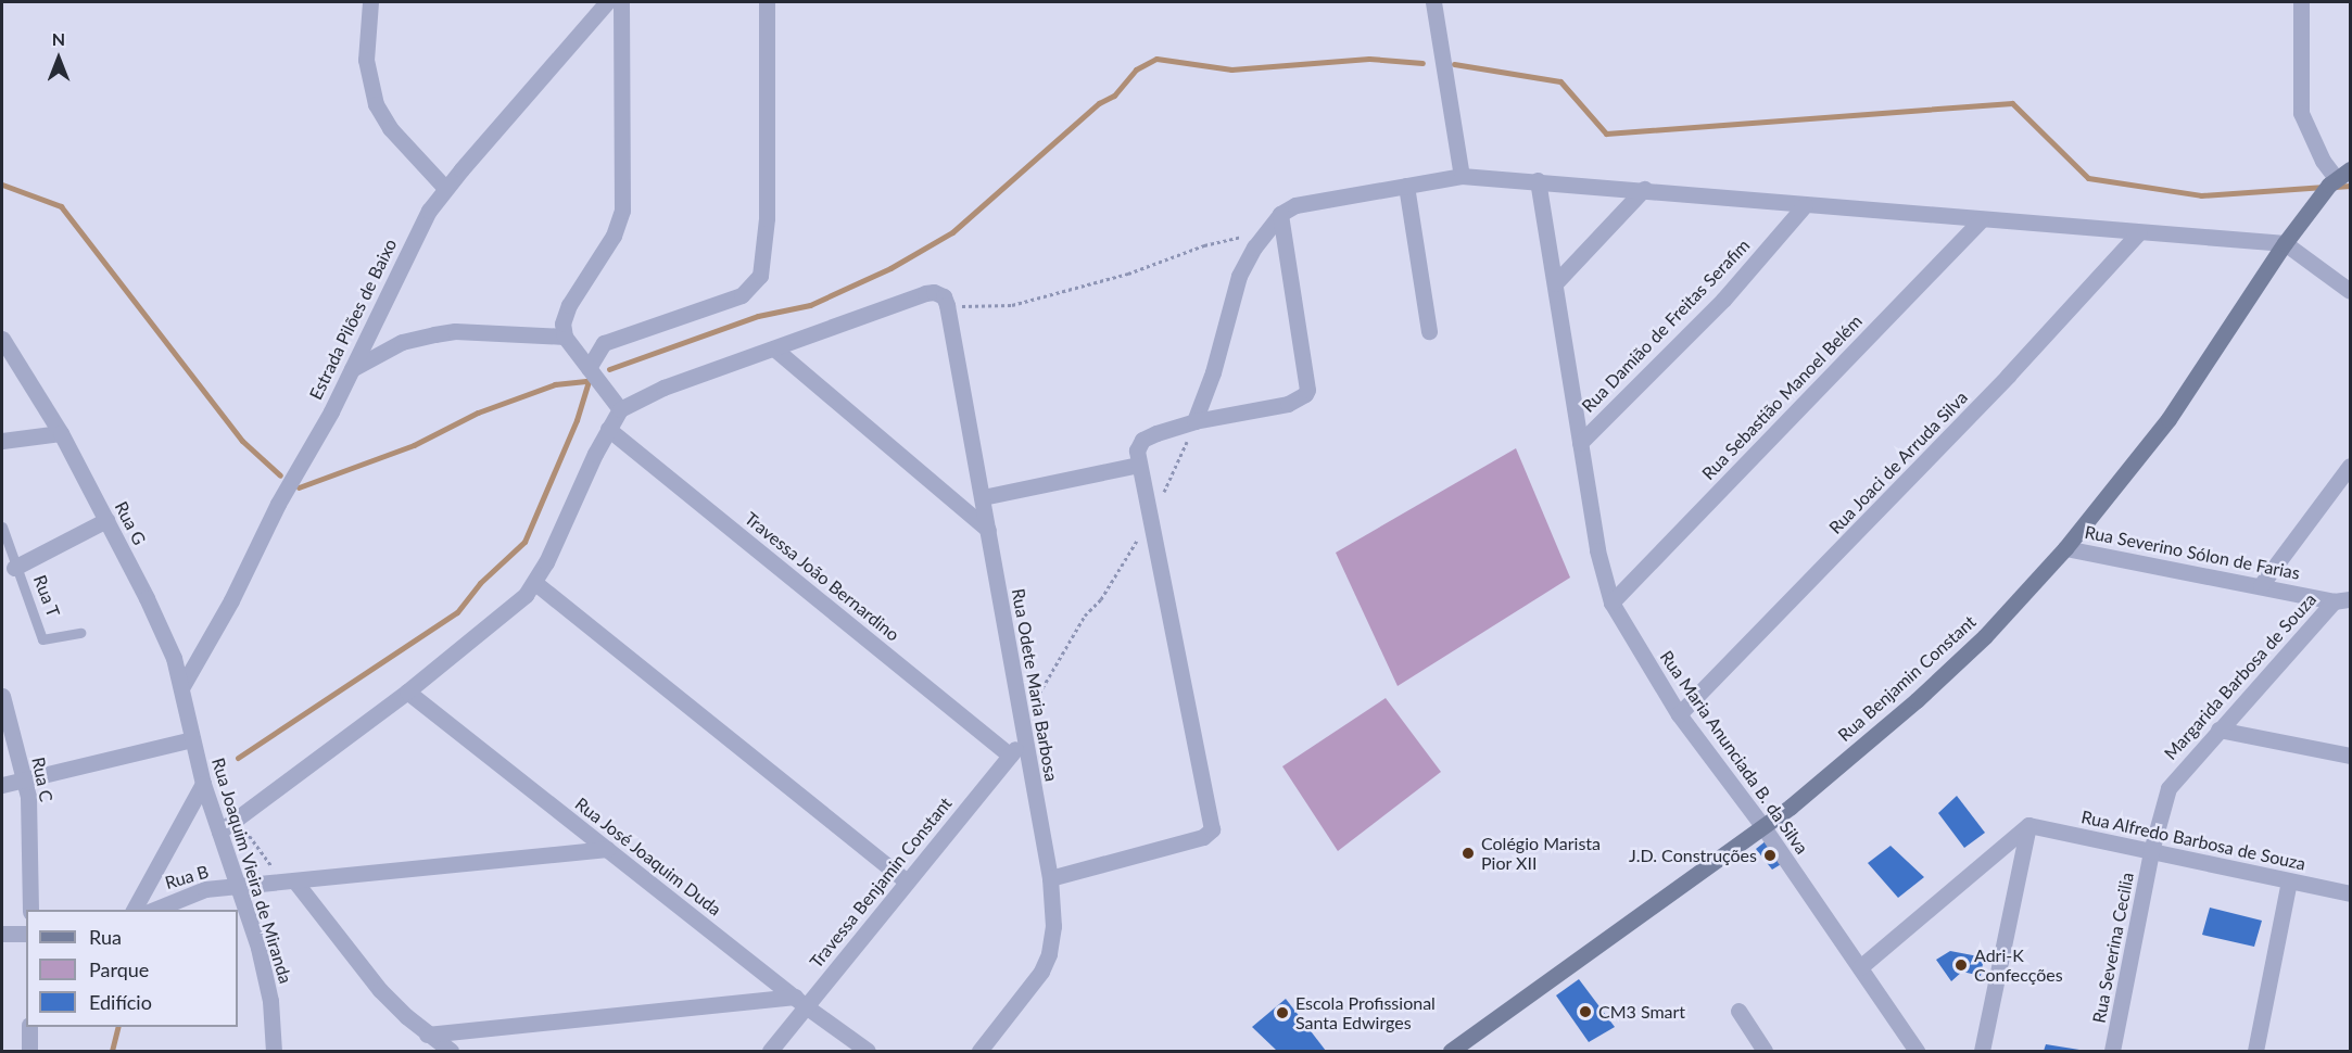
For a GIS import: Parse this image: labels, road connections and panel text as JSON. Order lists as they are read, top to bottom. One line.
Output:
{"streets":{"main road":["Rua Benjamin Constant"],"street":["Estrada Pilões de Baixo","Rua Damião de Freitas Serafim","Rua Sebastião Manoel Belém","Rua Joaci de Arruda Silva","Rua G","Rua Severino Sólon de Farias","Travessa João Bernardino","Rua T","Margarida Barbosa de Souza","Rua Odete Maria Barbosa","Rua Maria Anunciada B. da Silva","Rua C","Rua Alfredo Barbosa de Souza","Rua José Joaquim Duda","Rua Joaquim Vieira de Miranda","Rua B","Travessa Benjamin Constant","Rua Severina Cecilia"]},"crossings":[["Estrada Pilões de Baixo","Rua G"],["Rua Damião de Freitas Serafim","Rua Maria Anunciada B. da Silva"],["Rua Sebastião Manoel Belém","Rua Maria Anunciada B. da Silva"],["Rua Joaci de Arruda Silva","Rua Maria Anunciada B. da Silva"],["Rua G","Rua T"],["Rua G","Rua Joaquim Vieira de Miranda"],["Rua Severino Sólon de Farias","Margarida Barbosa de Souza"],["Rua Severino Sólon de Farias","Rua Benjamin Constant"],["Travessa João Bernardino","Travessa Benjamin Constant"],["Margarida Barbosa de Souza","Rua Alfredo Barbosa de Souza"],["Margarida Barbosa de Souza","Rua Severina Cecilia"],["Rua Benjamin Constant","Rua Maria Anunciada B. da Silva"],["Rua Odete Maria Barbosa","Travessa Benjamin Constant"],["Rua Alfredo Barbosa de Souza","Rua Severina Cecilia"],["Rua José Joaquim Duda","Rua B"],["Rua José Joaquim Duda","Travessa Benjamin Constant"],["Rua Joaquim Vieira de Miranda","Rua B"]],"places":["Colégio Marista Pior XII","J.D. Construções","Adri-K Confecções","CM3 Smart","Escola Profissional Santa Edwirges"],"legend":["Rua","Parque","Edifício"],"north":"top"}
